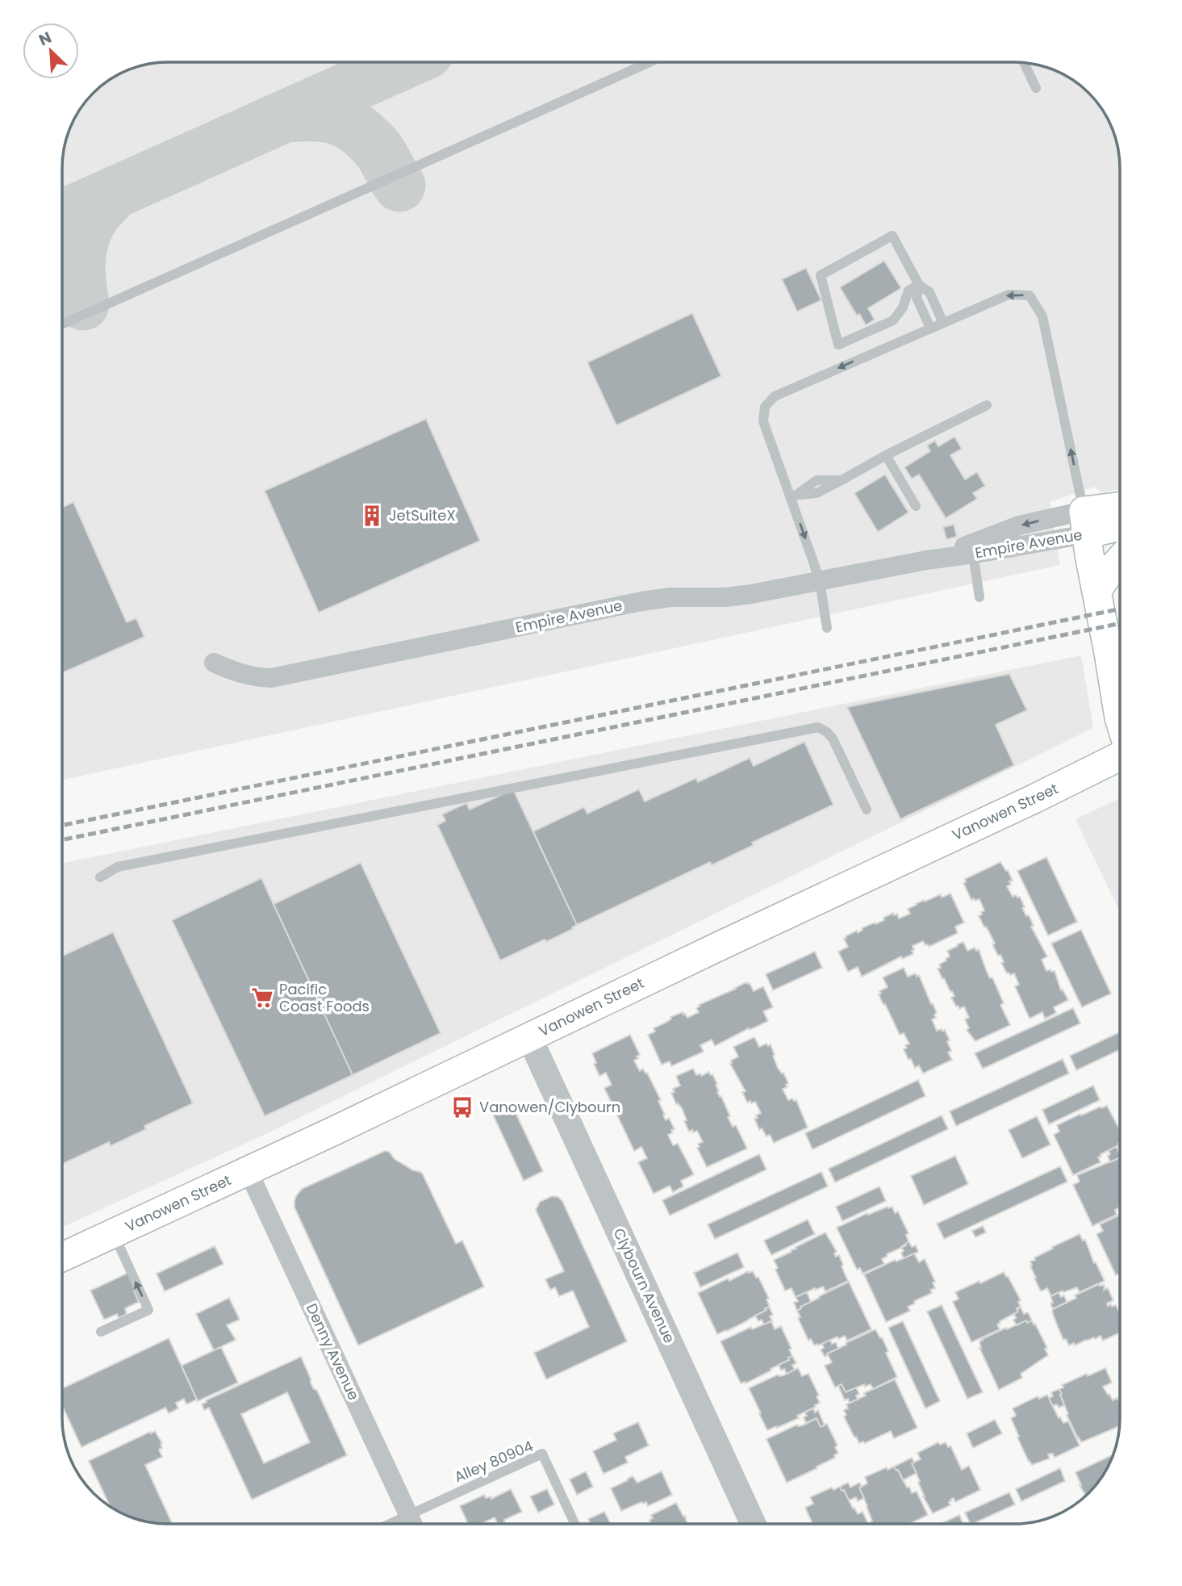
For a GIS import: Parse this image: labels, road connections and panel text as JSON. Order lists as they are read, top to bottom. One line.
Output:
{"streets":{"main road":["Empire Avenue","Vanowen Street"],"street":["Clybourn Avenue","Denny Avenue"],"lane":["Alley 80904"]},"crossings":[["Vanowen Street","Clybourn Avenue"],["Vanowen Street","Denny Avenue"],["Denny Avenue","Alley 80904"]],"places":{"building":["JetSuiteX"],"supermarket":["Pacific Coast Foods"],"bus stop":["Vanowen/Clybourn"]},"north":"top left"}
